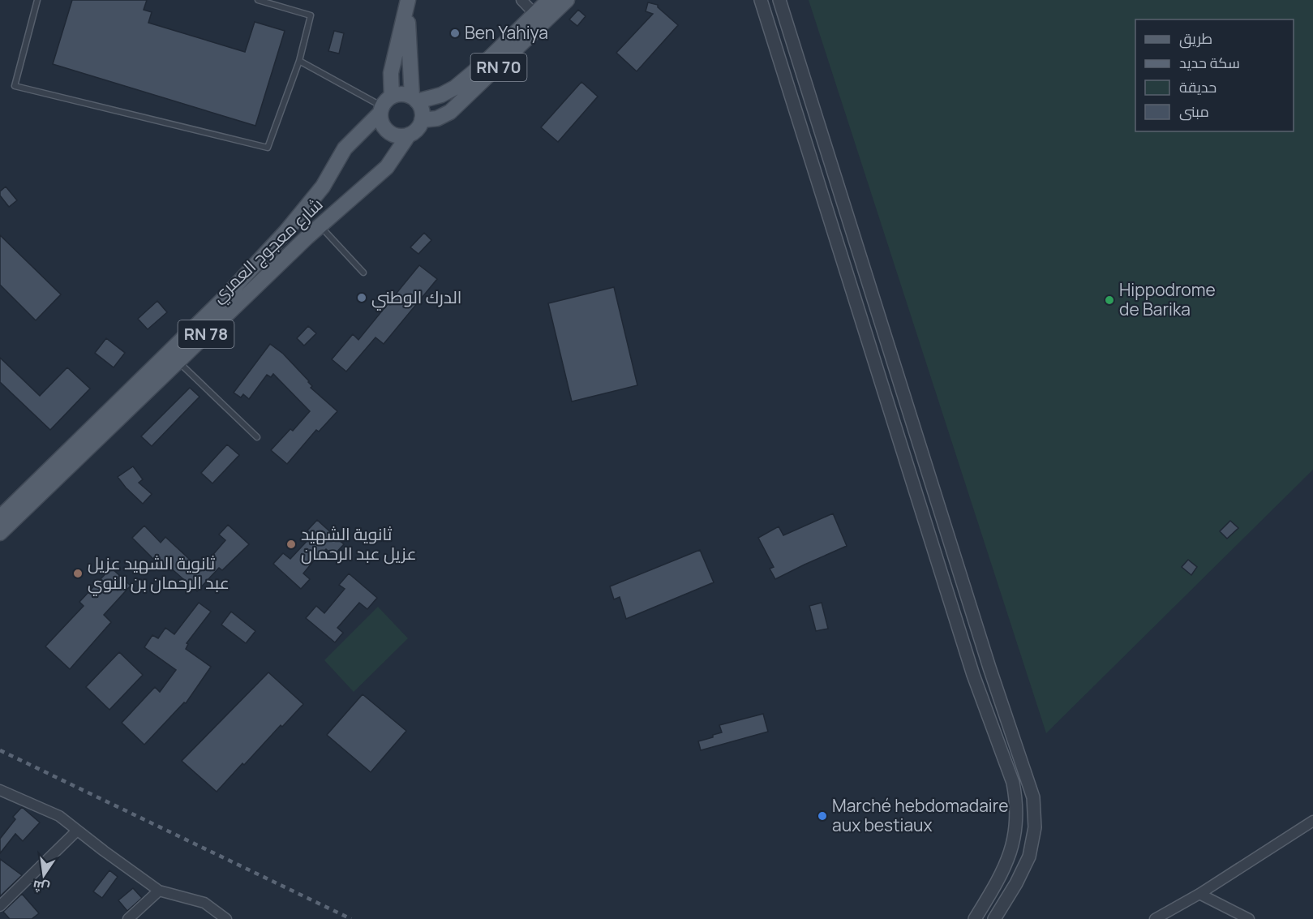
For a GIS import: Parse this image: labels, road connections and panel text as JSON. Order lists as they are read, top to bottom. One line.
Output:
{"streets":{"main road":["RN 70","شارع معجوج العمري","RN 78"]},"crossings":[["RN 70","شارع معجوج العمري"]],"places":["Ben Yahiya","الدرك الوطني","Hippodrome de Barika","ثانوية الشهيد عزيل عبد الرحمان","ثانوية الشهيد عزيل عبد الرحمان بن النوي","Marché hebdomadaire aux bestiaux"],"legend":["طريق","سكة حديد","حديقة","مبنى"],"north":"bottom"}
